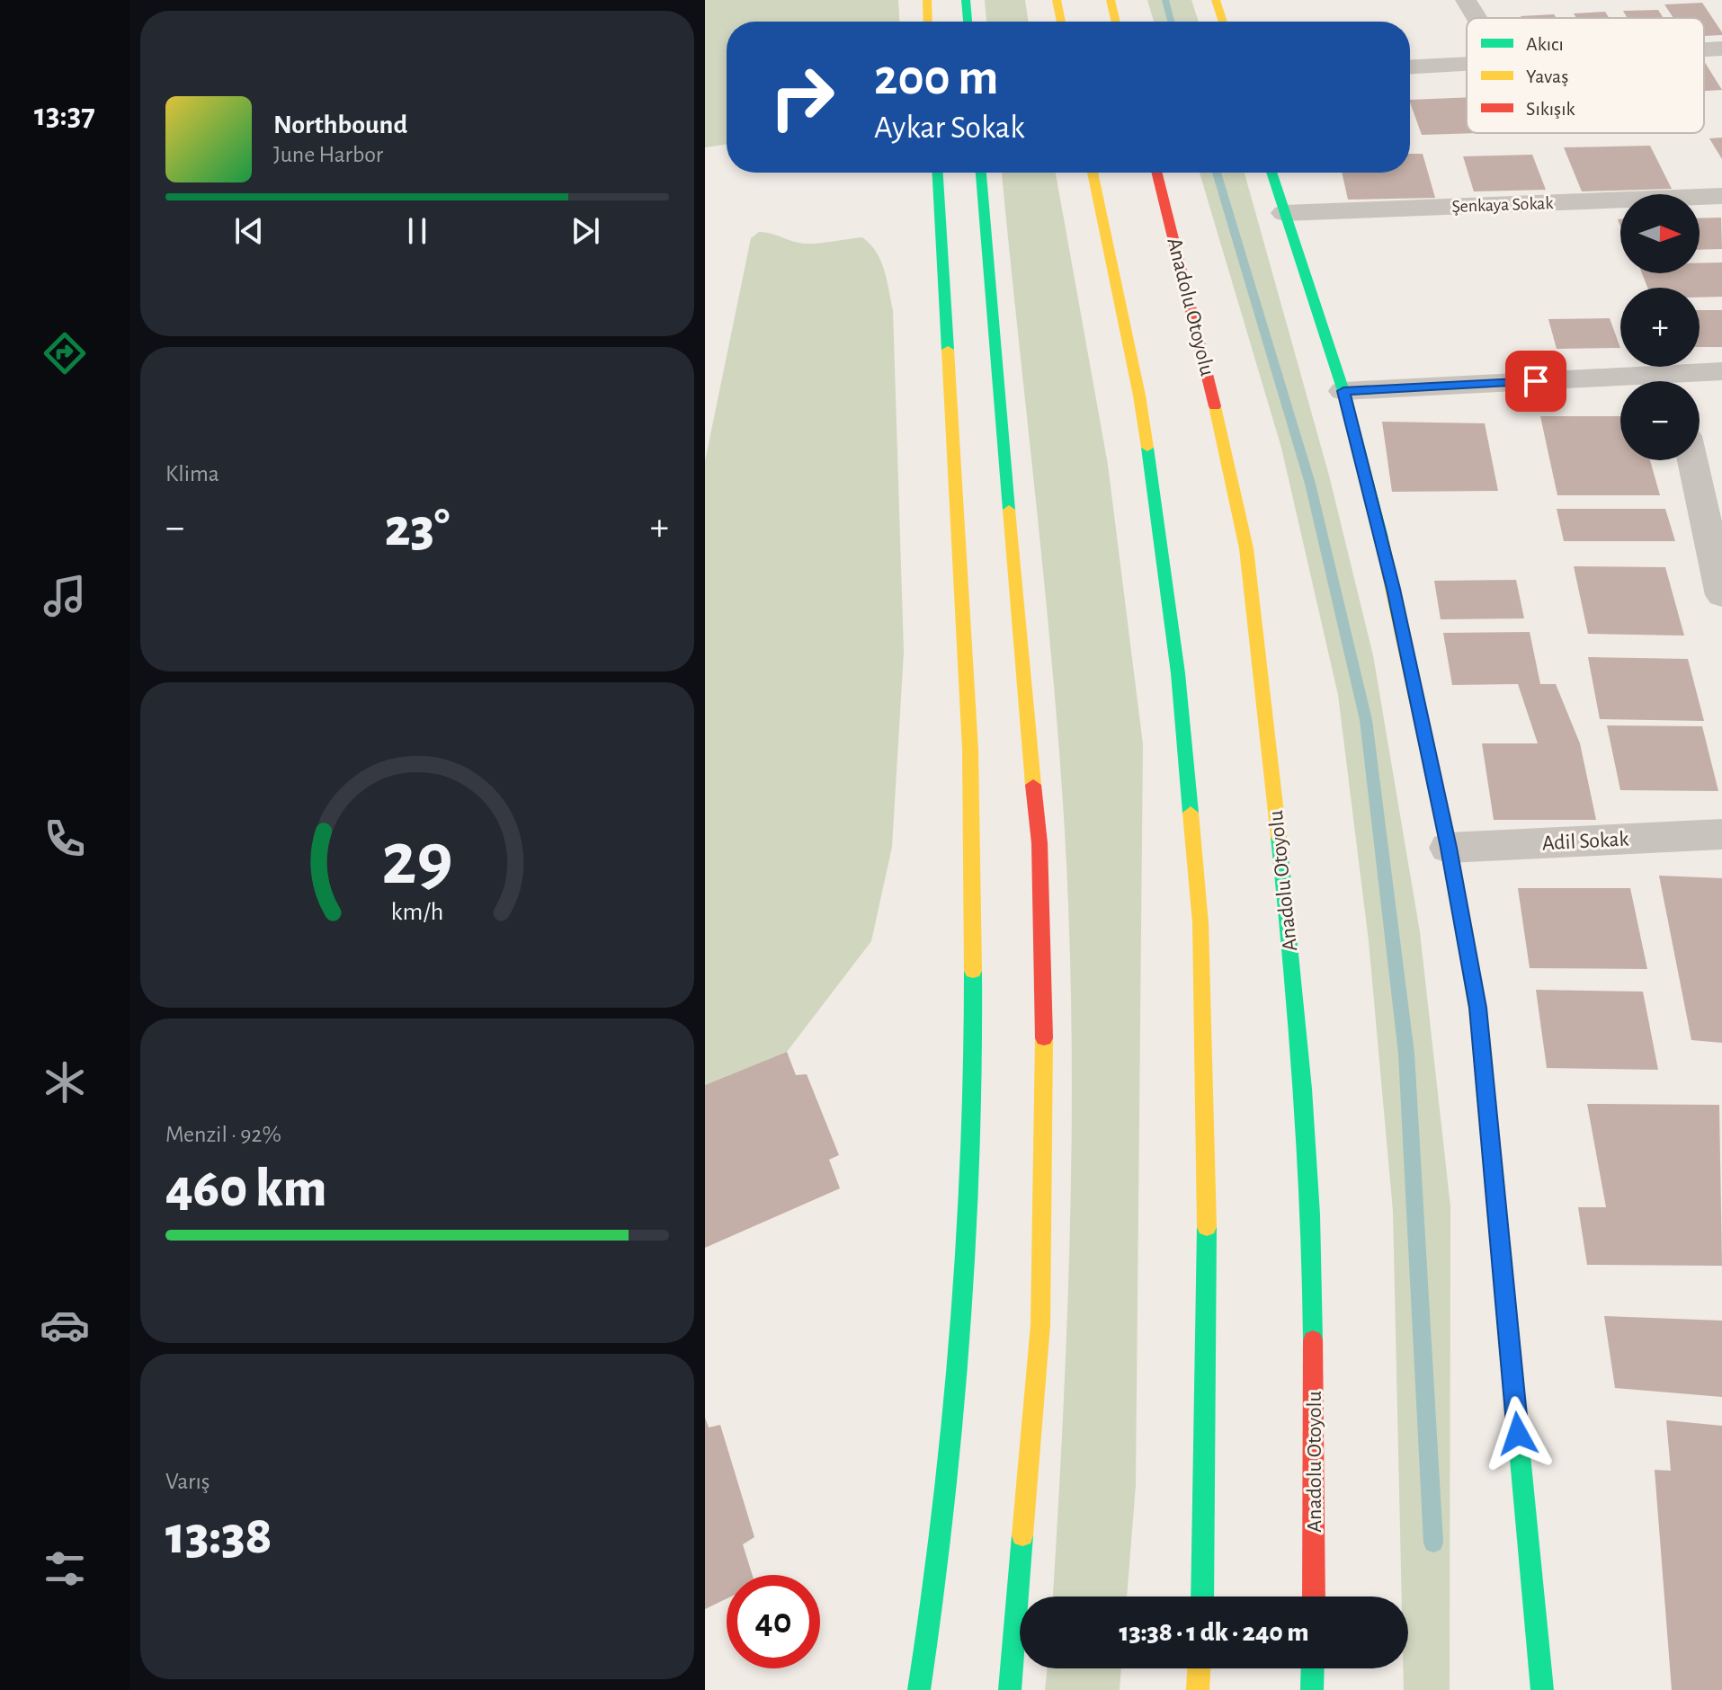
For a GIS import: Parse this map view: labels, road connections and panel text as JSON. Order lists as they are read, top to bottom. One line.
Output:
{"streets":{"main road":["Anadolu Otoyolu"],"street":["Şenkaya Sokak","Adil Sokak"]},"legend":["Akıcı","Yavaş","Sıkışık"],"north":"right","page":{"tabs":"13:37","turn":["200 m","Aykar Sokak"],"song":["Northbound","June Harbor"],"map_buttons":["+","−"],"tile":["Klima",["Menzil · 92%","460 km"],["Varış","13:38"]],"heat":["−","23°","+"],"limit":"40","trip":"13:38 · 1 dk · 240 m","gauge":["29","km/h"]}}
